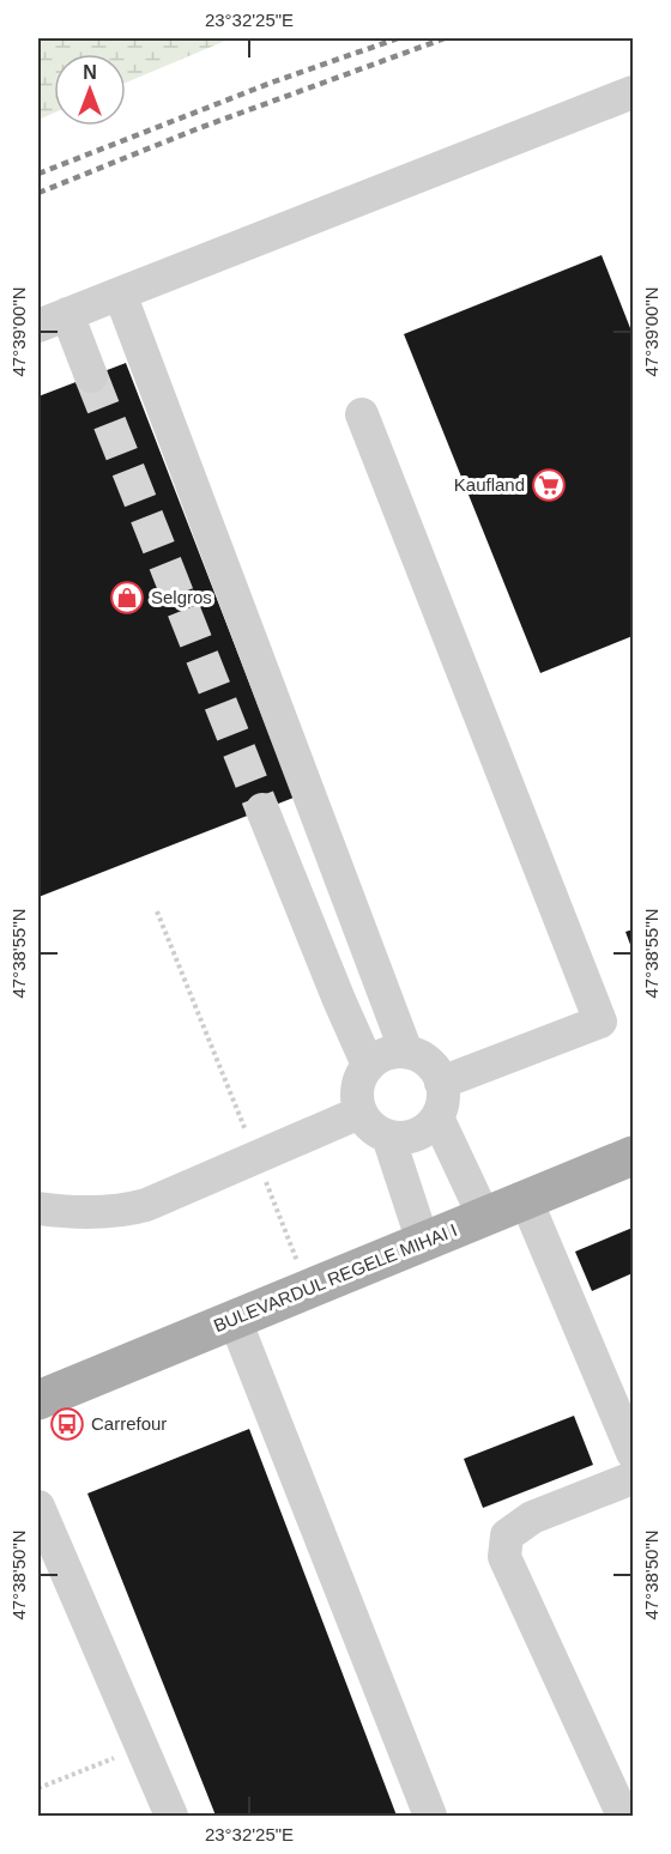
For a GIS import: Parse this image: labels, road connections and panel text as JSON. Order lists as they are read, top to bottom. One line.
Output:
{"streets":{"main road":["BULEVARDUL REGELE MIHAI I"]},"places":{"supermarket":["Kaufland"],"shop":["Selgros"],"bus stop":["Carrefour"]},"north":"top","coordinates":["23°32'25\"E","47°39'00\"N","47°38'55\"N","47°38'50\"N"]}
